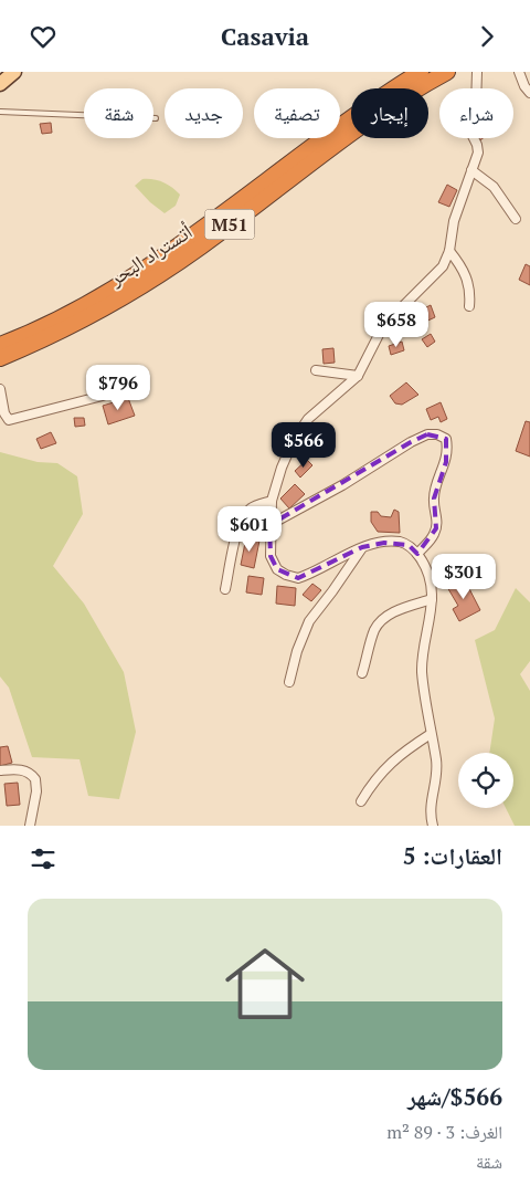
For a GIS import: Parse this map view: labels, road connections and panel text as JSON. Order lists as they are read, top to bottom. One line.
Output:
{"streets":{"highway":["M51","أتستراد البحر"]},"page":{"header":"Casavia","chip":["شراء","إيجار","تصفية","جديد","شقة"],"price":["$658","$796","$566","$601","$301"],"heading":"العقارات: 5","list":[{"name":"$566/شهر","note":"الغرف: 3 · 89 m² · شقة"}]}}
